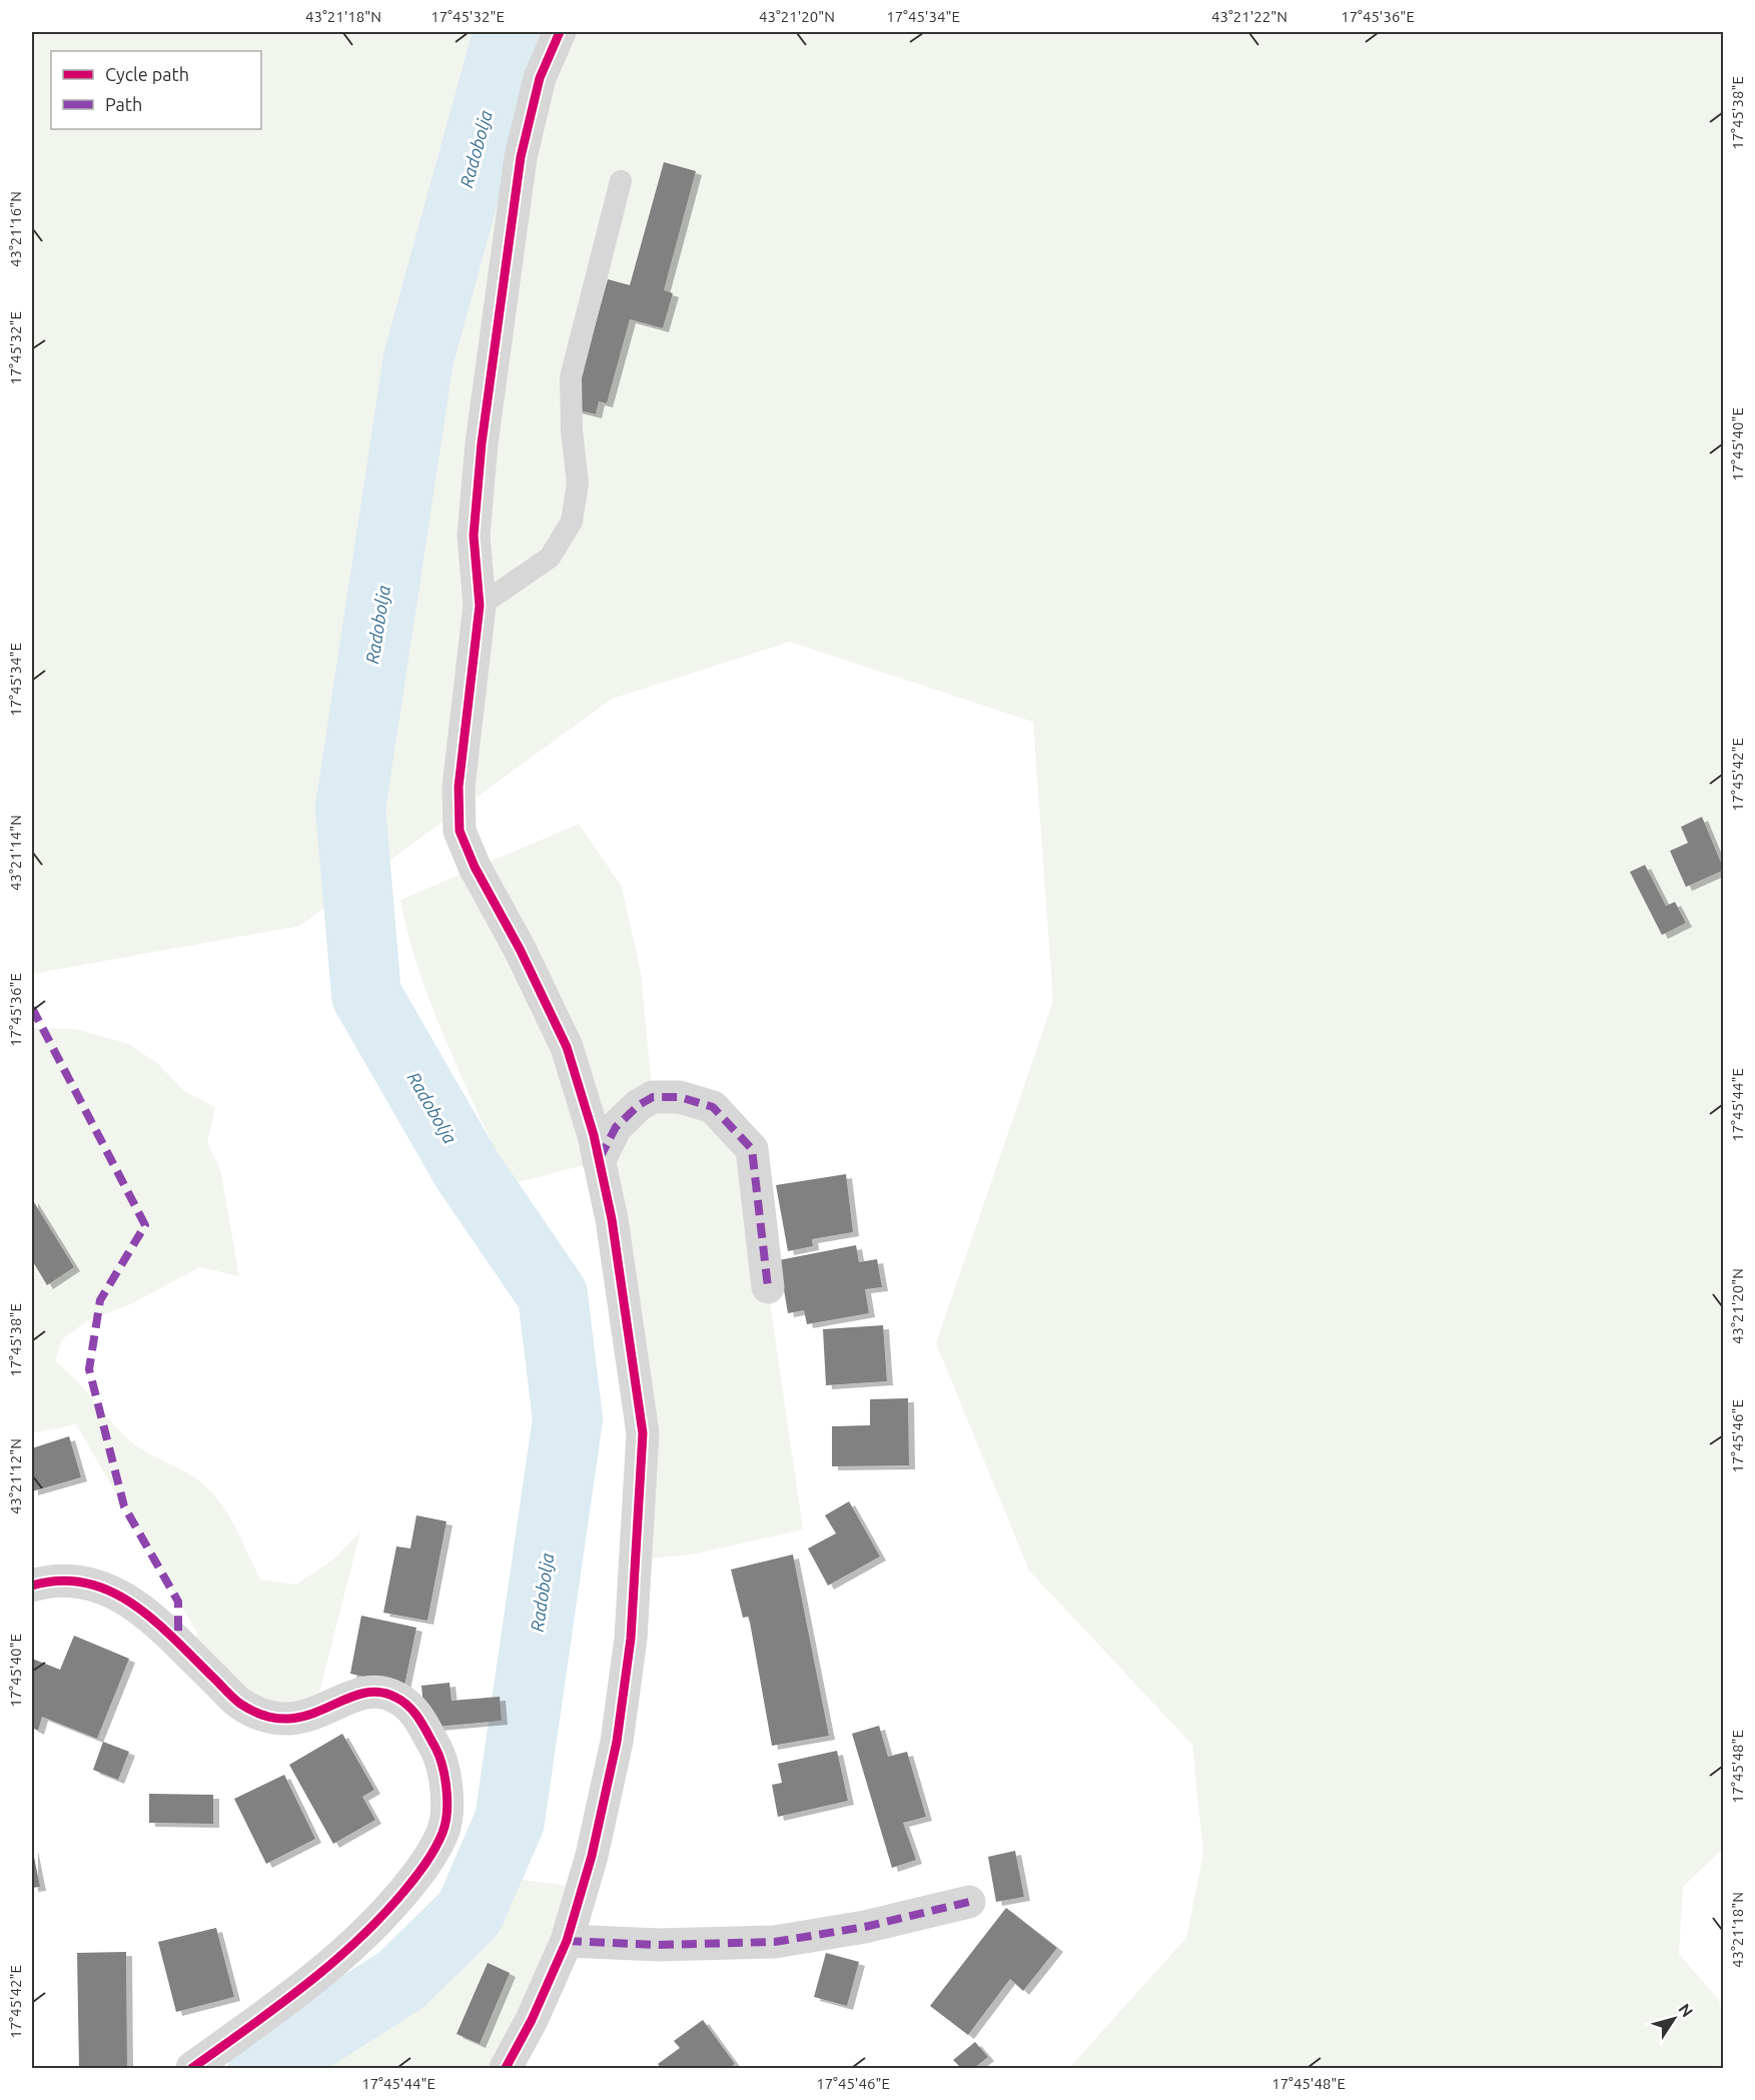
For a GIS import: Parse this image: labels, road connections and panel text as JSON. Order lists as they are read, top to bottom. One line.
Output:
{"water":["Radobolja"],"legend":["Cycle path","Path"],"north":"top right","coordinates":["43°21'18\"N","17°45'32\"E","43°21'20\"N","17°45'34\"E","43°21'22\"N","17°45'36\"E","17°45'38\"E","43°21'16\"N","17°45'40\"E","17°45'42\"E","43°21'14\"N","17°45'44\"E","17°45'46\"E","43°21'12\"N","17°45'48\"E"]}
